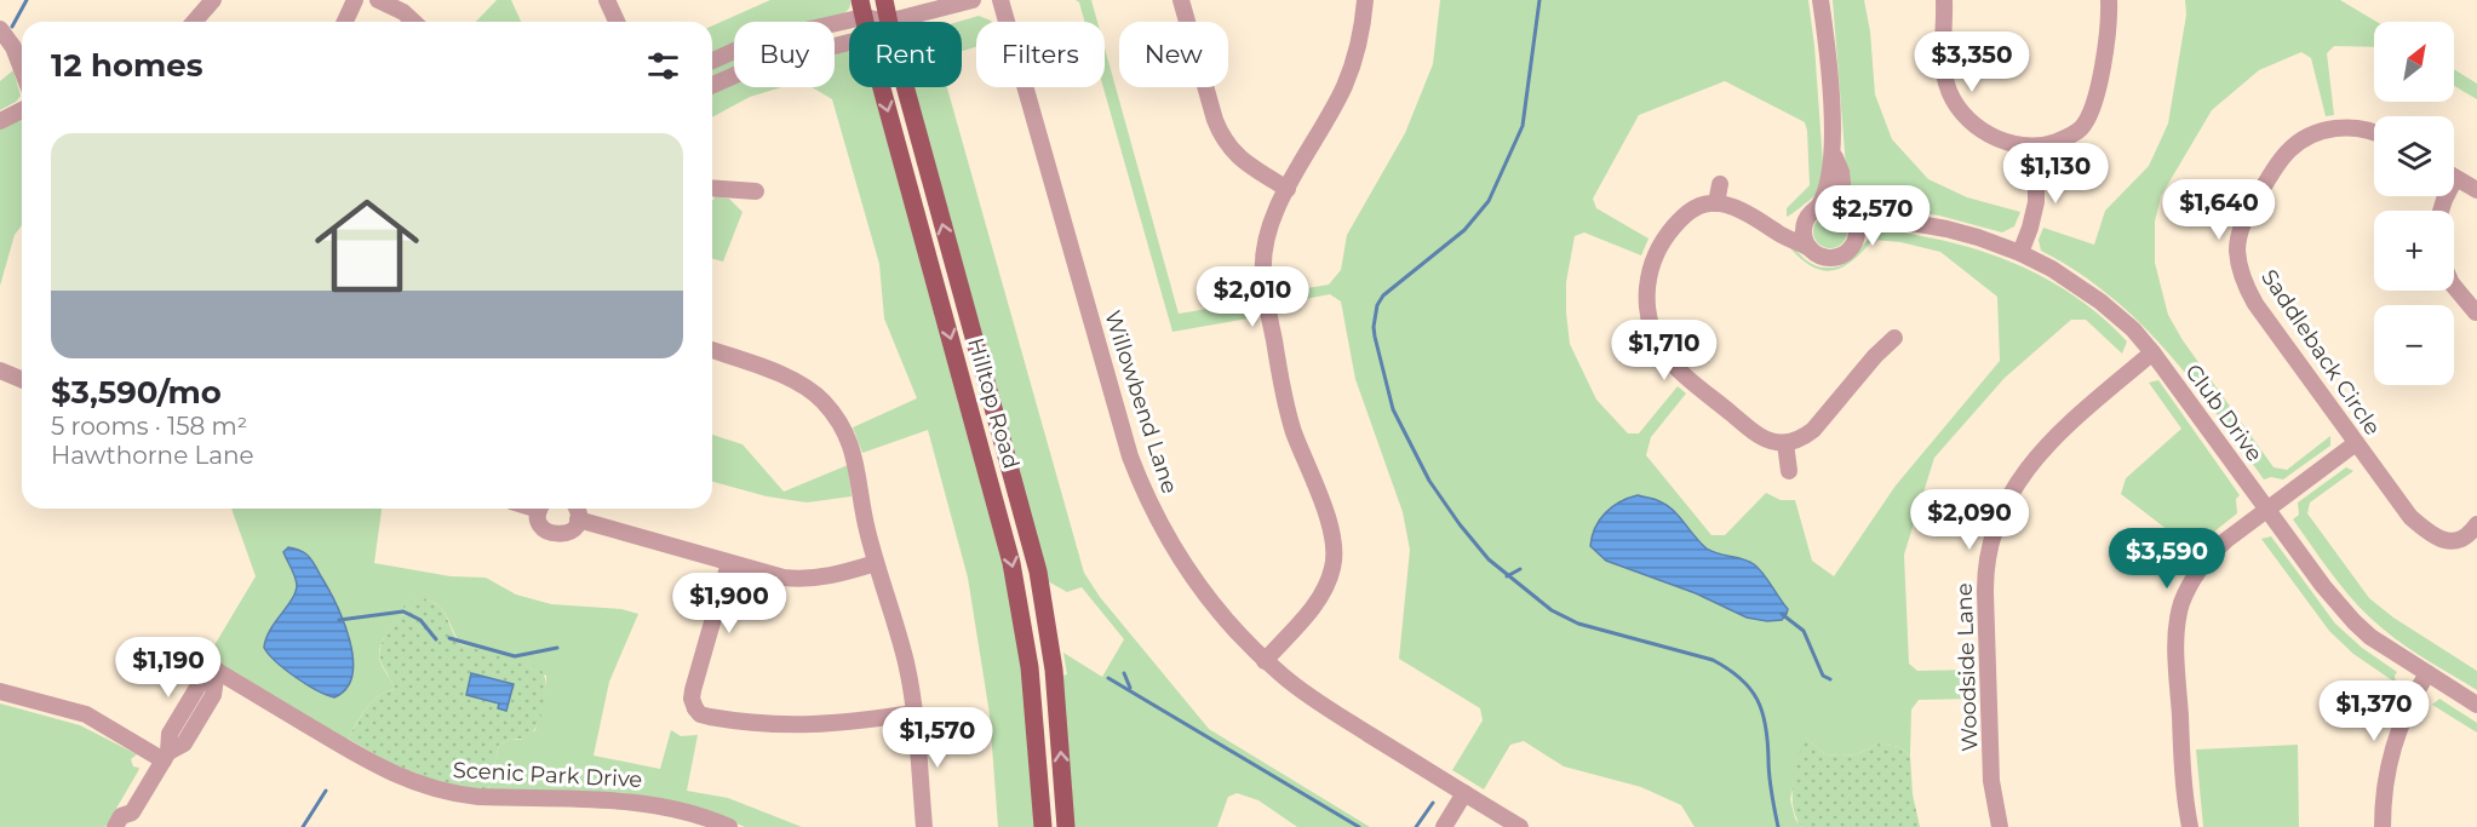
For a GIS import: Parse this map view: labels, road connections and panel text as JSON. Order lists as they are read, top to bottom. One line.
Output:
{"streets":{"main road":["Hilltop Road"],"street":["Saddleback Circle","Willowbend Lane","Club Drive","Woodside Lane","Scenic Park Drive"]},"crossings":[["Club Drive","Woodside Lane"]],"north":"top right","page":{"map_buttons":["+","−"],"chip":["Buy","Rent","Filters","New"],"heading":"12 homes","price":["$3,350","$1,130","$1,640","$2,570","$2,010","$1,710","$2,090","$3,590","$1,900","$1,190","$1,370","$1,570"],"list":[{"name":"$3,590/mo","note":"5 rooms · 158 m² · Hawthorne Lane"}]}}
